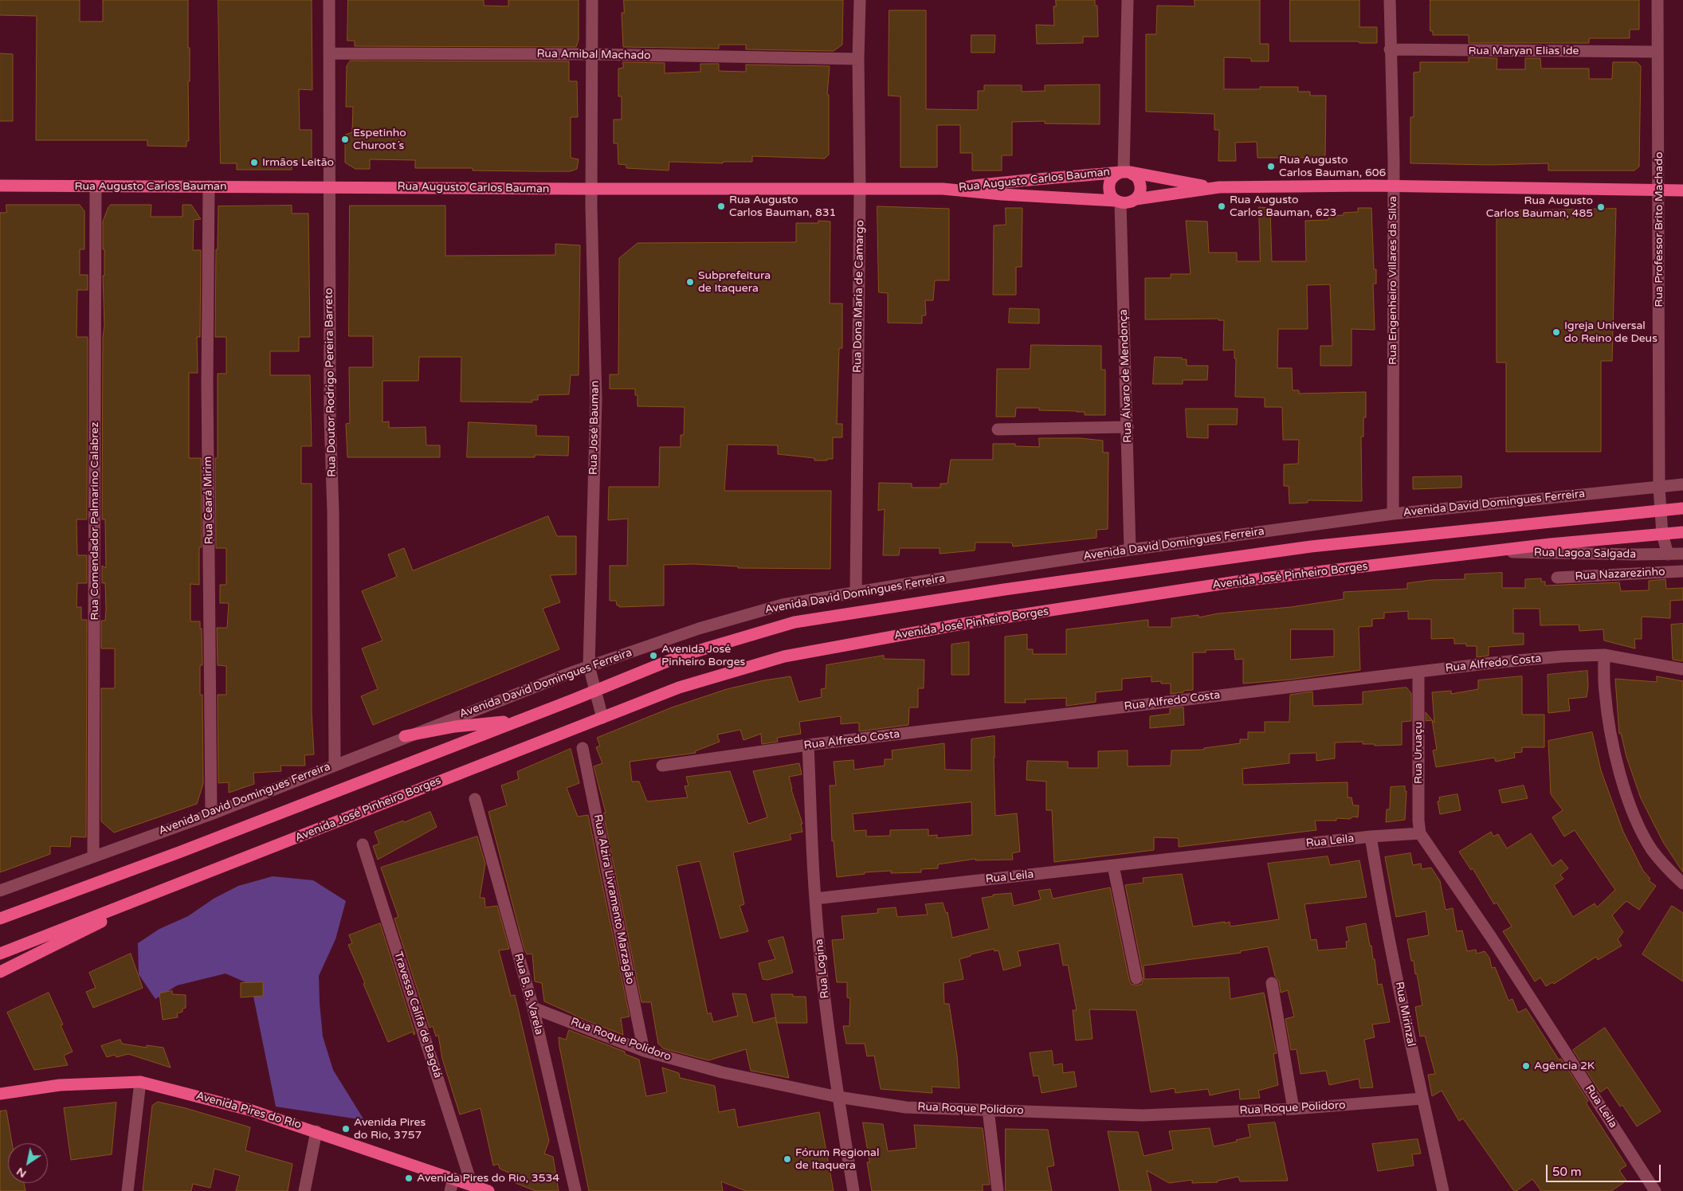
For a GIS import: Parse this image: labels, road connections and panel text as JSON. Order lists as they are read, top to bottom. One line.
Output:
{"streets":{"main road":["Rua Augusto Carlos Bauman","Avenida José Pinheiro Borges","Avenida Pires do Rio"],"street":["Rua Maryan Elias Ide","Rua Amibal Machado","Rua Professor Brito Machado","Rua Engenheiro Villares da Silva","Rua Dona Maria de Camargo","Rua Álvaro de Mendonça","Rua Doutor Rodrigo Pereira Barreto","Rua José Bauman","Rua Ceará Mirim","Avenida David Domingues Ferreira","Rua Comendador Palmarino Calabrez","Rua Lagoa Salgada","Rua Nazarezinho","Rua Alfredo Costa","Rua Uruaçu","Rua Leila","Rua Alzira Livramento Marzagão","Rua Logina","Rua B. B. Varela","Rua Mirinzal","Travessa Califa de Bagdá","Rua Roque Polidoro"]},"crossings":[["Rua Maryan Elias Ide","Rua Professor Brito Machado"],["Rua Maryan Elias Ide","Rua Engenheiro Villares da Silva"],["Rua Amibal Machado","Rua Dona Maria de Camargo"],["Rua Amibal Machado","Rua Doutor Rodrigo Pereira Barreto"],["Rua Amibal Machado","Rua José Bauman"],["Rua Augusto Carlos Bauman","Rua Professor Brito Machado"],["Rua Augusto Carlos Bauman","Rua Engenheiro Villares da Silva"],["Rua Augusto Carlos Bauman","Rua Dona Maria de Camargo"],["Rua Augusto Carlos Bauman","Rua Álvaro de Mendonça"],["Rua Augusto Carlos Bauman","Rua Doutor Rodrigo Pereira Barreto"],["Rua Augusto Carlos Bauman","Rua José Bauman"],["Rua Augusto Carlos Bauman","Rua Ceará Mirim"],["Rua Augusto Carlos Bauman","Rua Comendador Palmarino Calabrez"],["Rua Professor Brito Machado","Avenida David Domingues Ferreira"],["Rua Professor Brito Machado","Rua Lagoa Salgada"],["Rua Professor Brito Machado","Avenida José Pinheiro Borges"],["Rua Engenheiro Villares da Silva","Avenida David Domingues Ferreira"],["Rua Dona Maria de Camargo","Avenida David Domingues Ferreira"],["Rua Álvaro de Mendonça","Avenida David Domingues Ferreira"],["Rua Doutor Rodrigo Pereira Barreto","Avenida David Domingues Ferreira"],["Rua José Bauman","Avenida David Domingues Ferreira"],["Rua José Bauman","Avenida José Pinheiro Borges"],["Rua Ceará Mirim","Avenida David Domingues Ferreira"],["Avenida David Domingues Ferreira","Rua Comendador Palmarino Calabrez"],["Rua Lagoa Salgada","Avenida José Pinheiro Borges"],["Rua Alfredo Costa","Rua Uruaçu"],["Rua Alfredo Costa","Rua Logina"],["Rua Uruaçu","Rua Leila"],["Rua Leila","Rua Logina"],["Rua Leila","Rua Mirinzal"],["Rua Alzira Livramento Marzagão","Rua Roque Polidoro"],["Rua Logina","Rua Roque Polidoro"],["Rua B. B. Varela","Rua Roque Polidoro"],["Rua Mirinzal","Rua Roque Polidoro"],["Travessa Califa de Bagdá","Avenida Pires do Rio"]],"places":["Espetinho Churoot´s","Irmãos Leitão","Rua Augusto Carlos Bauman, 606","Rua Augusto Carlos Bauman, 831","Rua Augusto Carlos Bauman, 623","Rua Augusto Carlos Bauman, 485","Subprefeitura de Itaquera","Igreja Universal do Reino de Deus","Avenida José Pinheiro Borges","Agência 2K","Avenida Pires do Rio, 3757","Fórum Regional de Itaquera","Avenida Pires do Rio, 3534"],"scale_bar":"50 m","north":"bottom left"}
